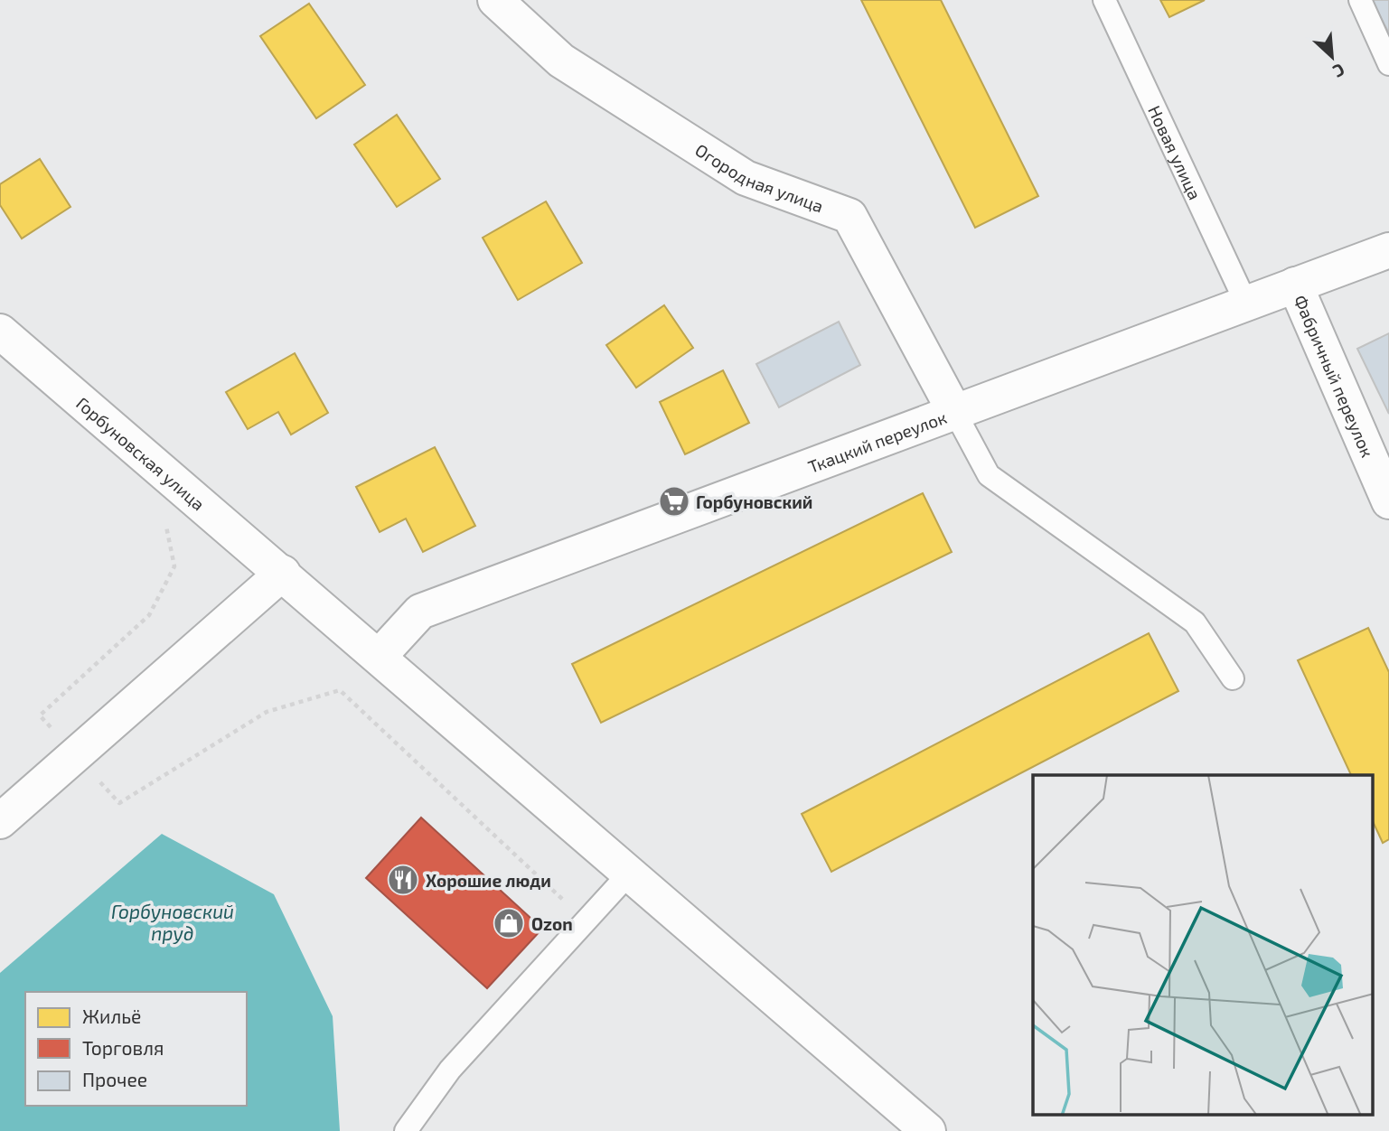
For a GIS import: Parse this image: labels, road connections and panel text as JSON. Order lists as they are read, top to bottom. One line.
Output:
{"streets":{"street":["Огородная улица","Фабричный переулок","Ткацкий переулок","Горбуновская улица"],"lane":["Новая улица"]},"crossings":[["Новая улица","Ткацкий переулок"],["Огородная улица","Ткацкий переулок"],["Фабричный переулок","Ткацкий переулок"],["Ткацкий переулок","Горбуновская улица"]],"water":["Горбуновский пруд"],"places":{"supermarket":["Горбуновский"],"restaurant":["Хорошие люди"],"shop":["Ozon"]},"legend":["Жильё","Торговля","Прочее"],"north":"bottom right"}
